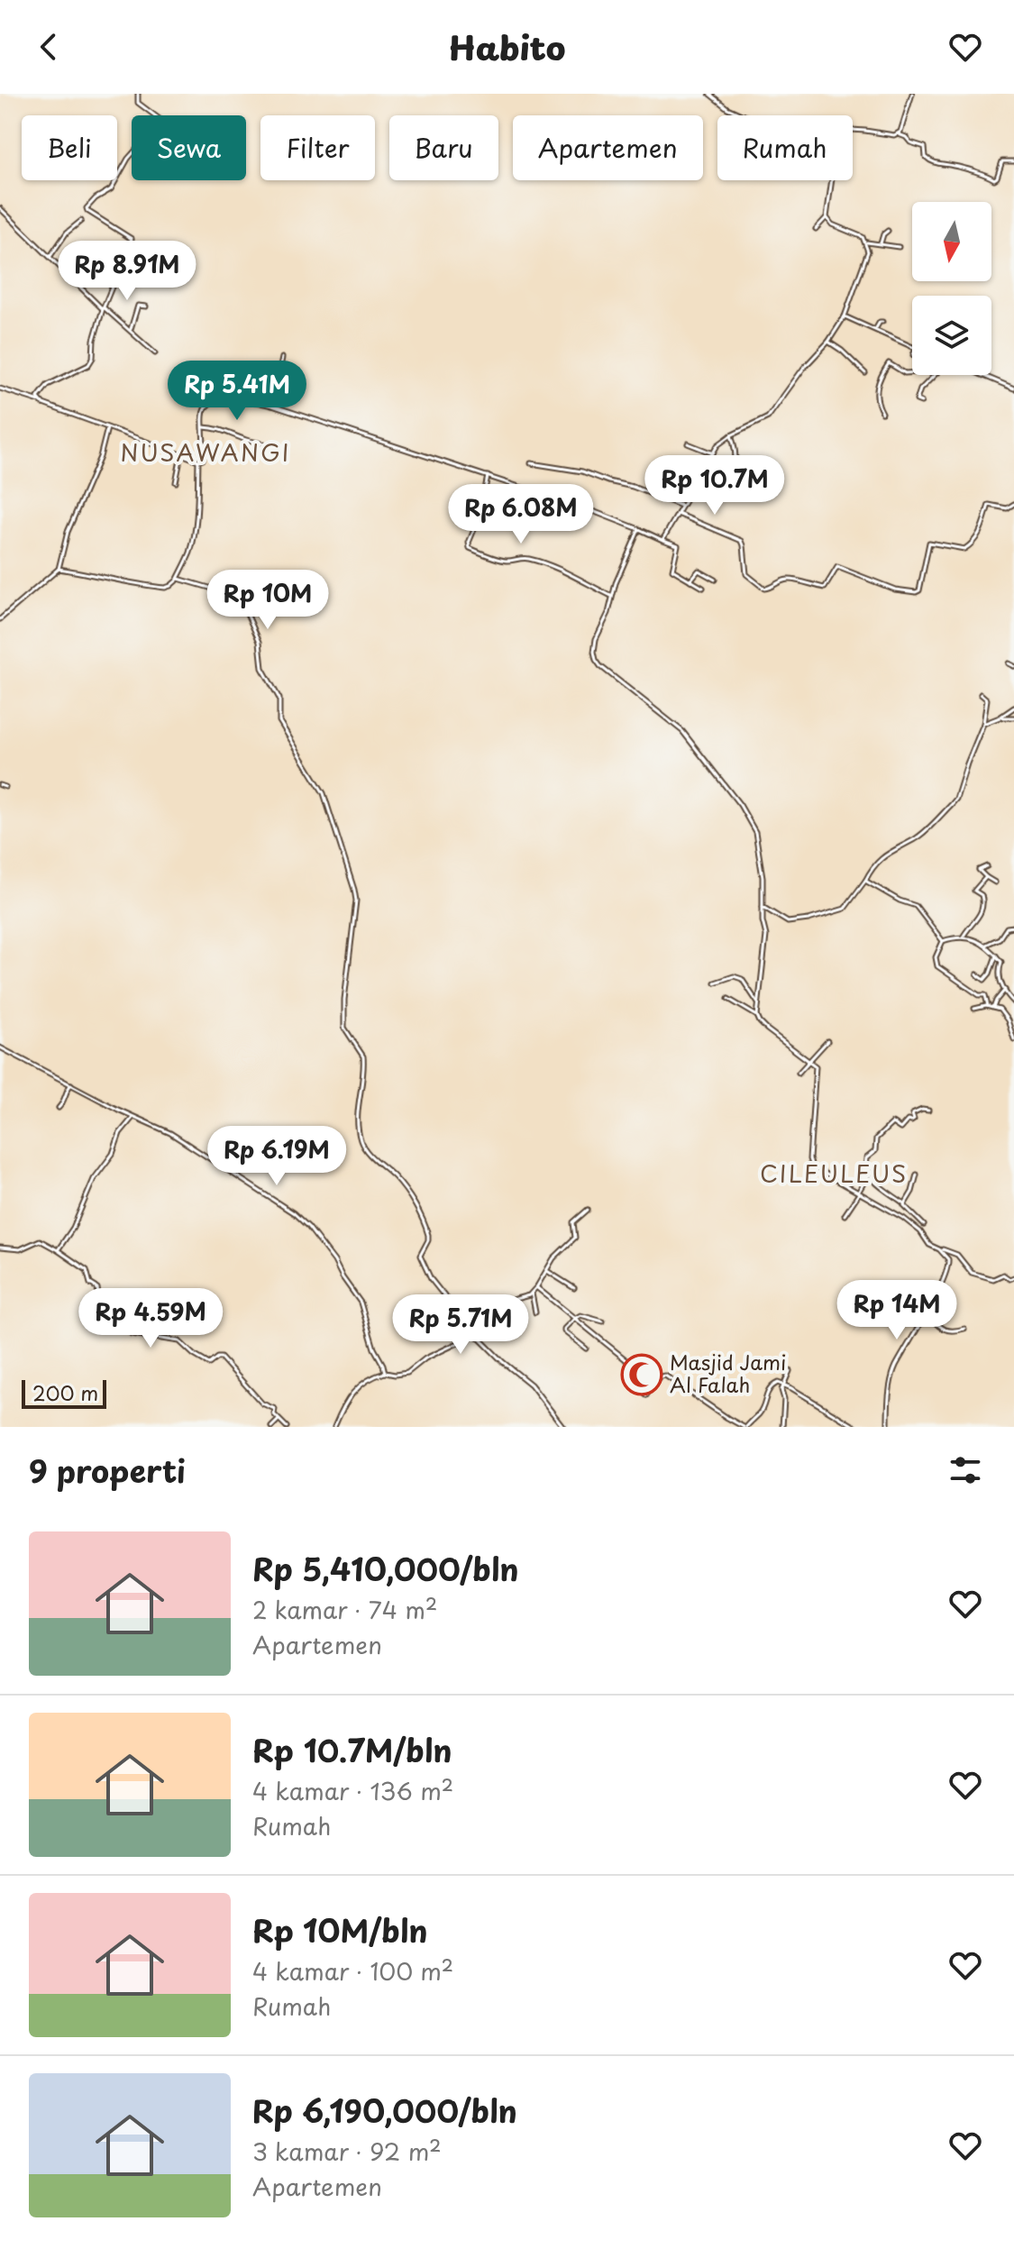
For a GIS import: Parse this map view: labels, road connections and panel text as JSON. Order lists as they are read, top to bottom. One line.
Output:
{"districts":["NUSAWANGI","CILEULEUS"],"places":{"mosque":["Masjid Jami Al Falah"]},"scale_bar":"200 m","north":"bottom","page":{"header":"Habito","chip":["Beli","Sewa","Filter","Baru","Apartemen","Rumah"],"price":["Rp 8.91M","Rp 5.41M","Rp 10.7M","Rp 6.08M","Rp 10M","Rp 6.19M","Rp 14M","Rp 4.59M","Rp 5.71M"],"scale":"200 m","heading":"9 properti","list":[{"name":"Rp 5,410,000/bln","note":"2 kamar · 74 m² · Apartemen"},{"name":"Rp 10.7M/bln","note":"4 kamar · 136 m² · Rumah"},{"name":"Rp 10M/bln","note":"4 kamar · 100 m² · Rumah"},{"name":"Rp 6,190,000/bln","note":"3 kamar · 92 m² · Apartemen"}]}}
